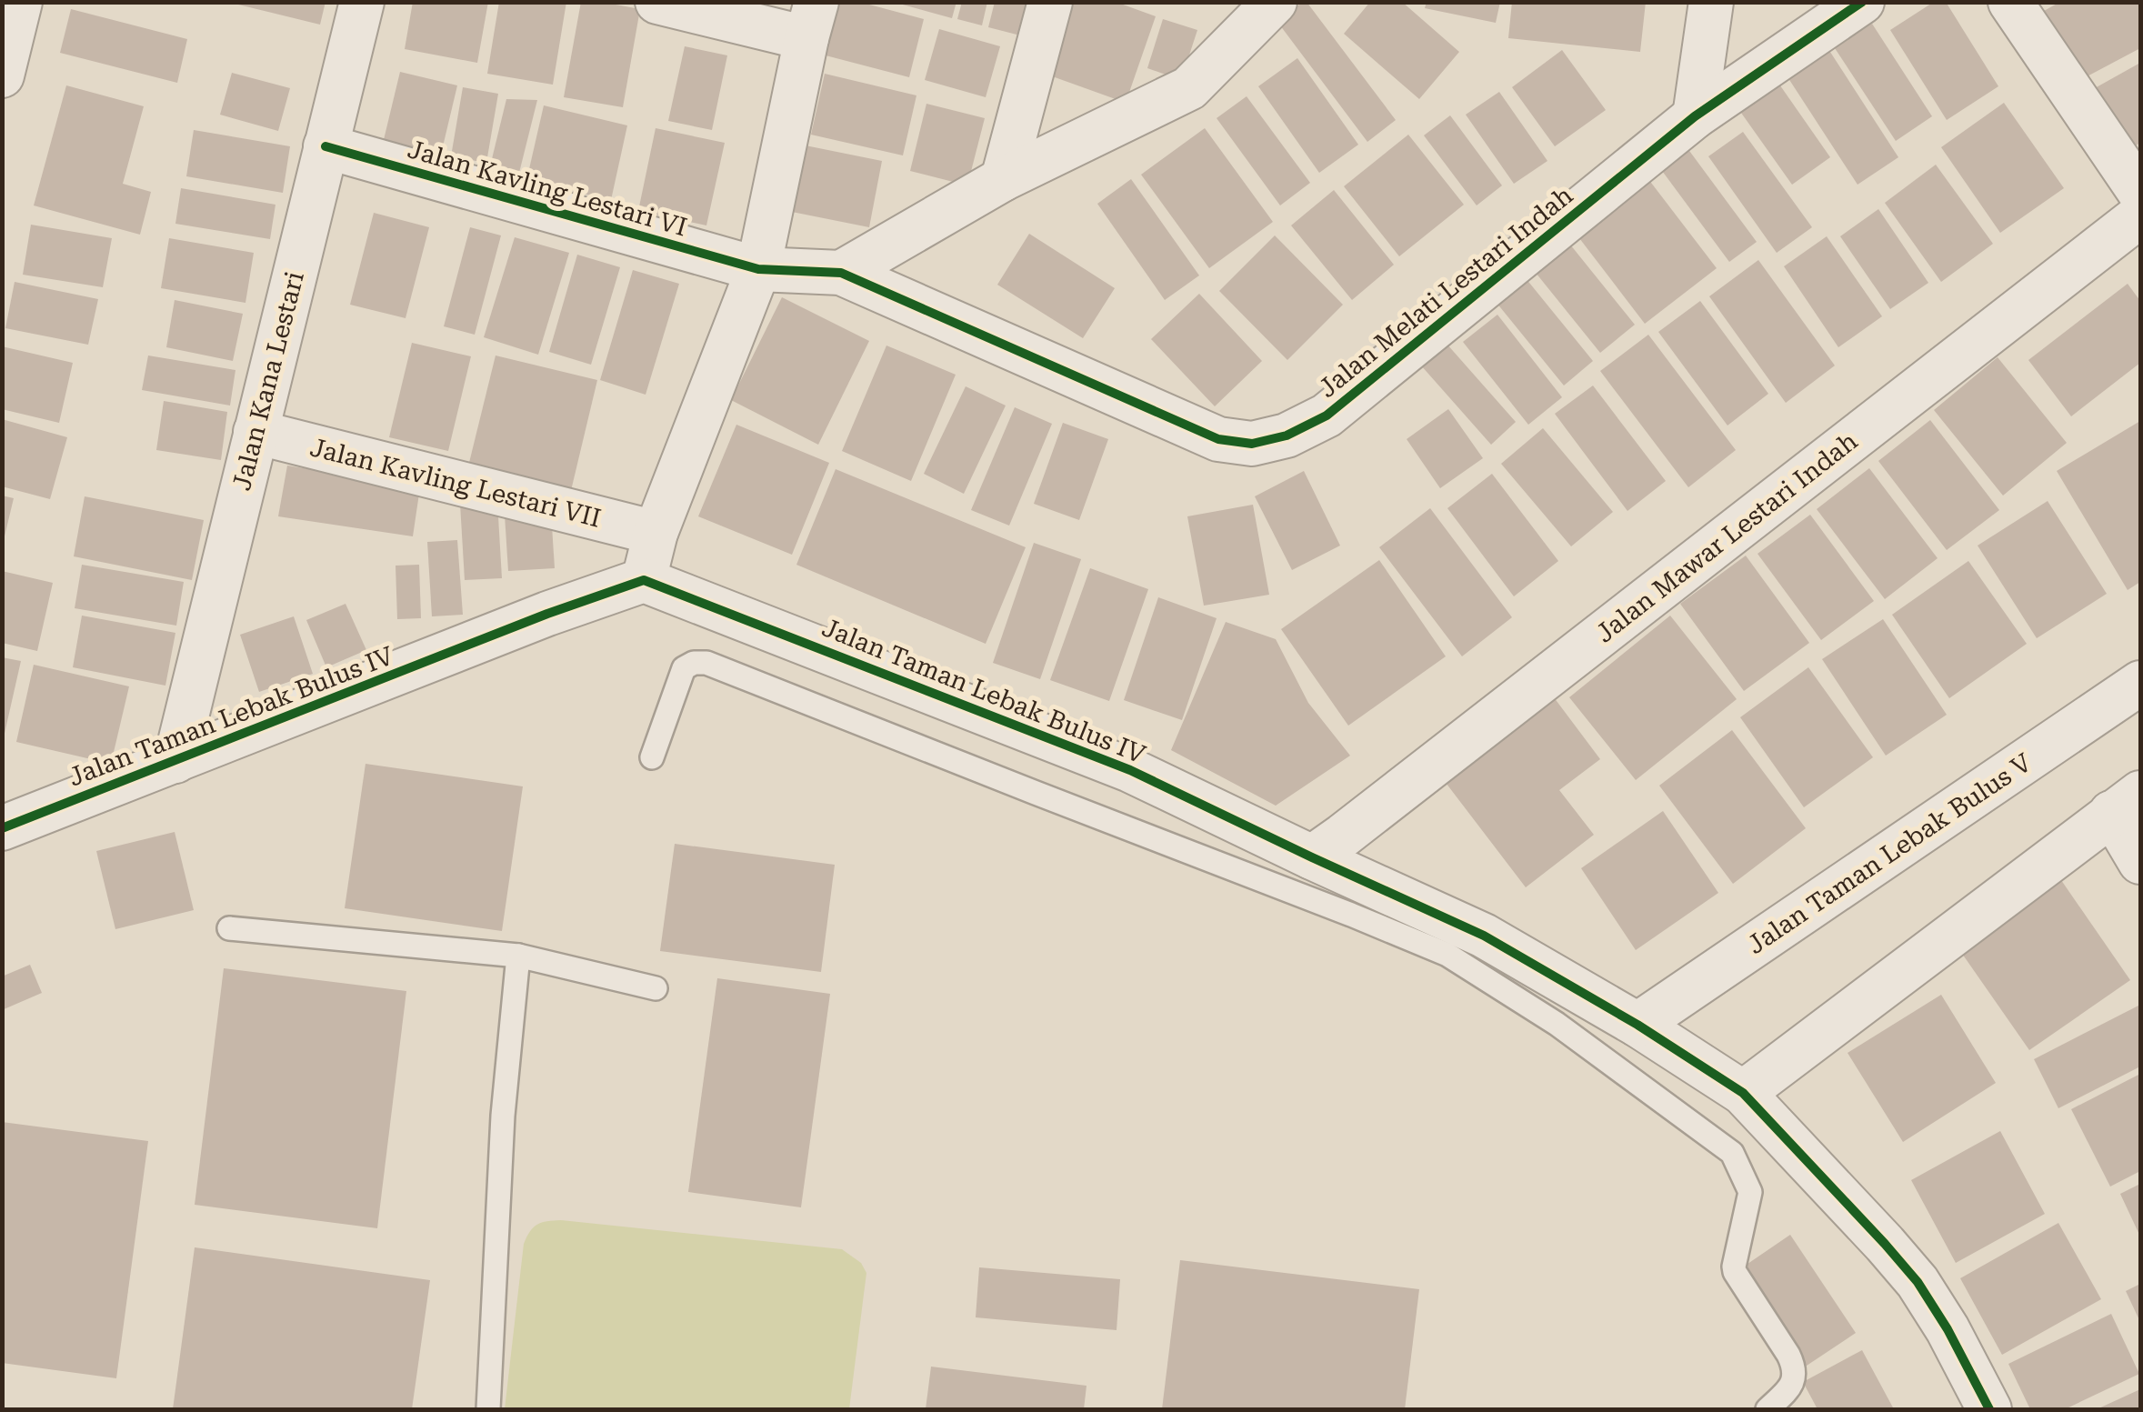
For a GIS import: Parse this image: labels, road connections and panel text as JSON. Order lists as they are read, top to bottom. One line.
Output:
{"streets":{"street":["Jalan Kavling Lestari VI","Jalan Melati Lestari Indah","Jalan Kana Lestari","Jalan Kavling Lestari VII","Jalan Mawar Lestari Indah","Jalan Taman Lebak Bulus IV","Jalan Taman Lebak Bulus V"]},"crossings":[["Jalan Kavling Lestari VI","Jalan Melati Lestari Indah"],["Jalan Kavling Lestari VI","Jalan Kana Lestari"],["Jalan Kana Lestari","Jalan Kavling Lestari VII"],["Jalan Kana Lestari","Jalan Taman Lebak Bulus IV"],["Jalan Mawar Lestari Indah","Jalan Taman Lebak Bulus IV"],["Jalan Taman Lebak Bulus IV","Jalan Taman Lebak Bulus V"]]}
